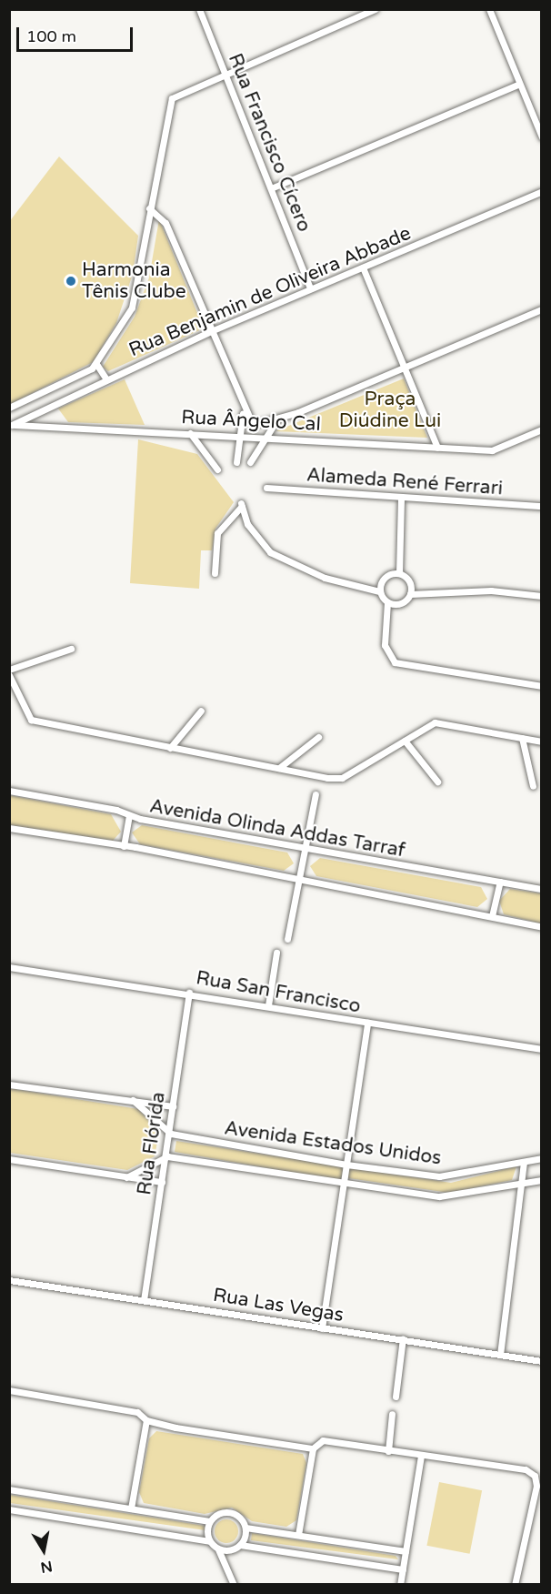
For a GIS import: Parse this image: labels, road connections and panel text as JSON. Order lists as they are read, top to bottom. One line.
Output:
{"streets":{"street":["Rua Francisco Cícero","Rua Benjamin de Oliveira Abbade","Rua Ângelo Cal","Alameda René Ferrari","Avenida Olinda Addas Tarraf","Rua San Francisco","Rua Flórida","Avenida Estados Unidos","Rua Las Vegas"]},"crossings":[["Rua Francisco Cícero","Rua Benjamin de Oliveira Abbade"],["Rua Benjamin de Oliveira Abbade","Rua Ângelo Cal"],["Rua San Francisco","Rua Flórida"],["Rua Flórida","Avenida Estados Unidos"],["Rua Flórida","Rua Las Vegas"]],"parks":["Praça Diúdine Lui"],"places":["Harmonia Tênis Clube"],"scale_bar":"100 m","north":"bottom"}
